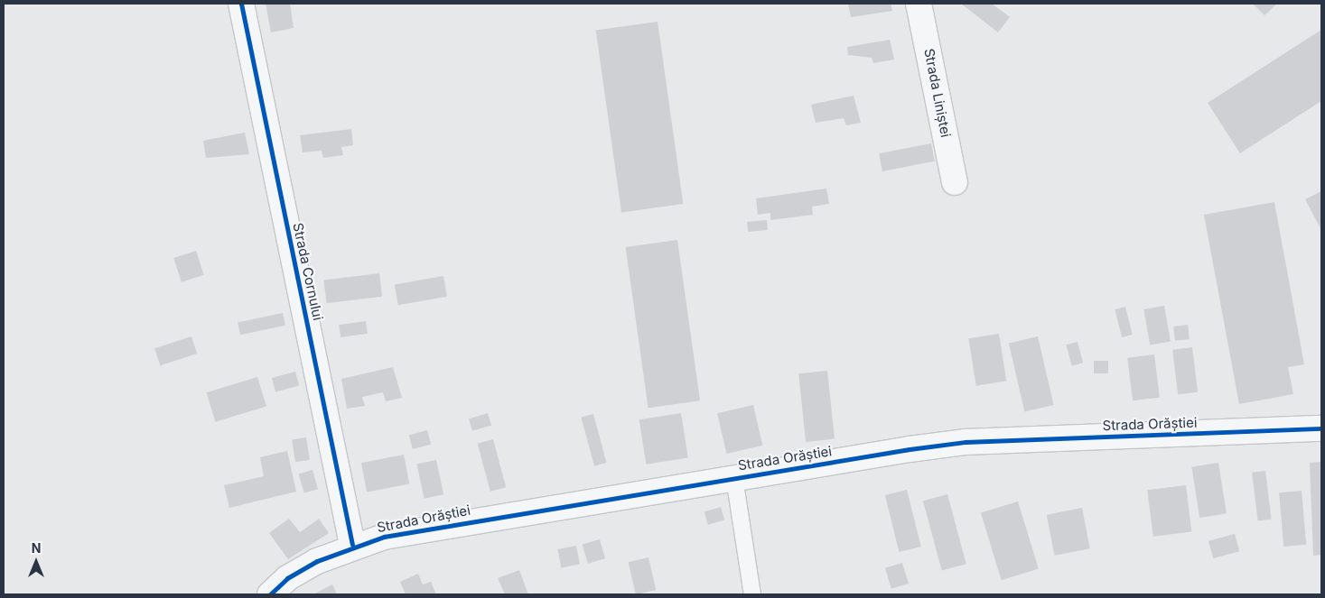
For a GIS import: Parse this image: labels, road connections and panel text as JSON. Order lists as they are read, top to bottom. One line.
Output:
{"streets":{"street":["Strada Liniștei","Strada Cornului","Strada Orăștiei"]},"crossings":[["Strada Cornului","Strada Orăștiei"]],"north":"top"}
